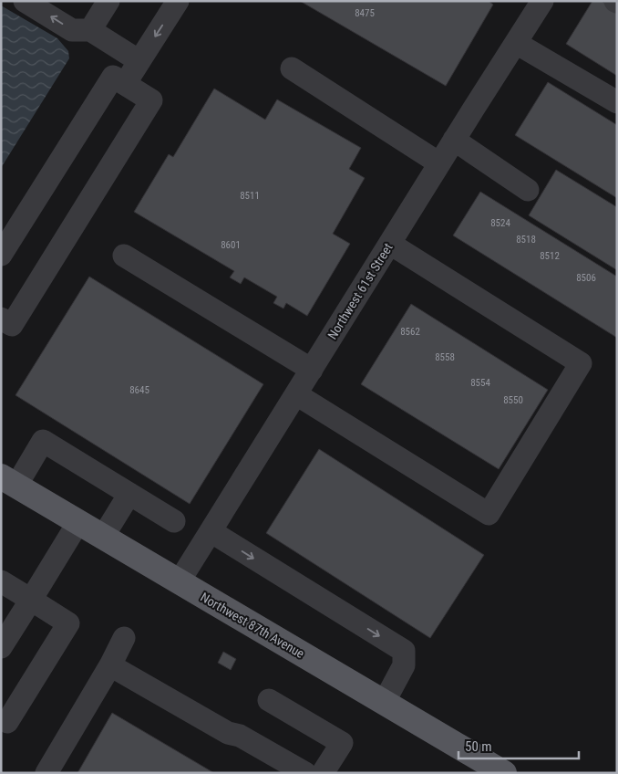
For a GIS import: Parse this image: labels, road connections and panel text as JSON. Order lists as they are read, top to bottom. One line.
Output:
{"streets":{"main road":["Northwest 87th Avenue"],"street":["Northwest 61st Street"]},"crossings":[["Northwest 61st Street","Northwest 87th Avenue"]],"house_numbers":["8475","8511","8524","8518","8601","8512","8506","8562","8558","8554","8645","8550"],"scale_bar":"50 m"}
